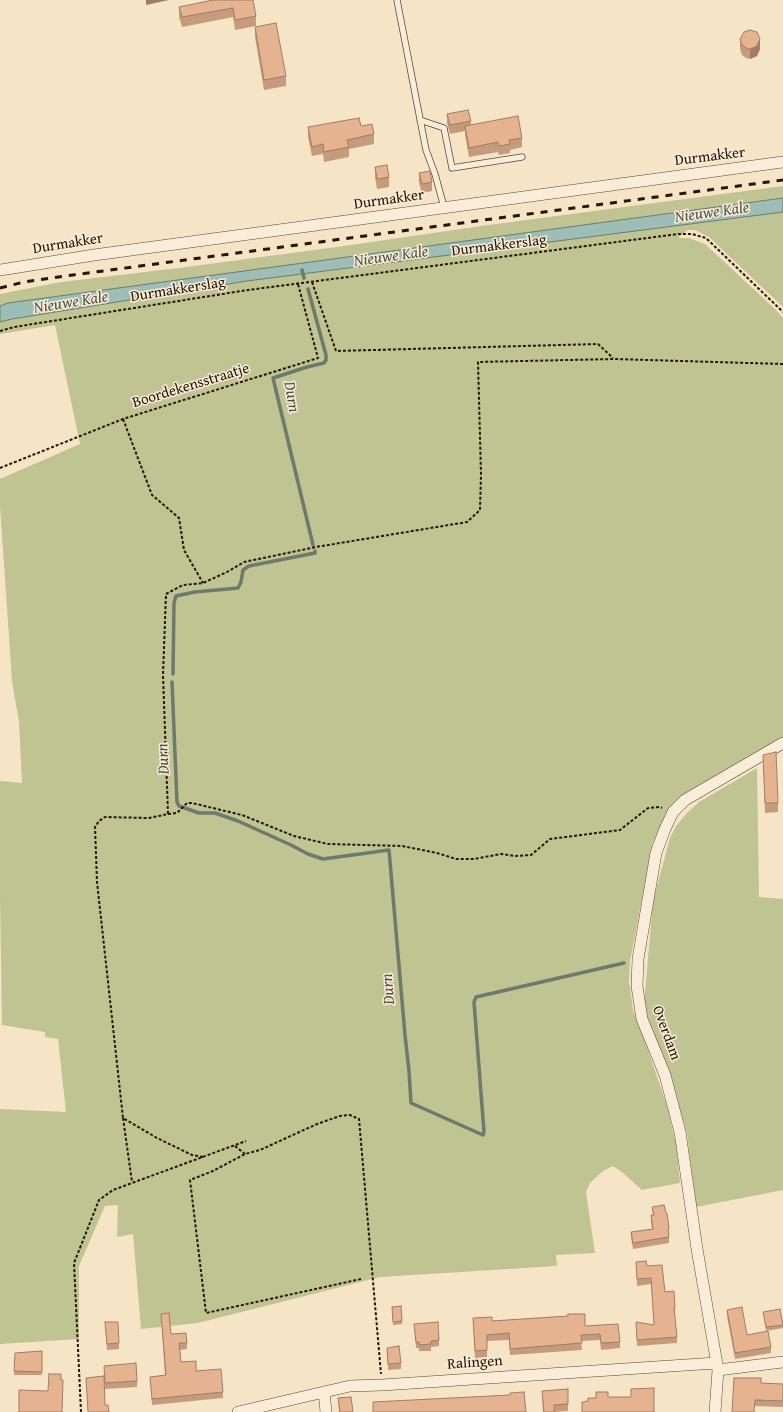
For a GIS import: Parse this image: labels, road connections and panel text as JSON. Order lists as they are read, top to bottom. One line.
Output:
{"streets":{"street":["Durmakker","Overdam","Ralingen"],"path":["Durmakkerslag","Boordekensstraatje"]},"crossings":[["Durmakkerslag","Boordekensstraatje"],["Overdam","Ralingen"]],"water":["Nieuwe Kale","Durn"]}
